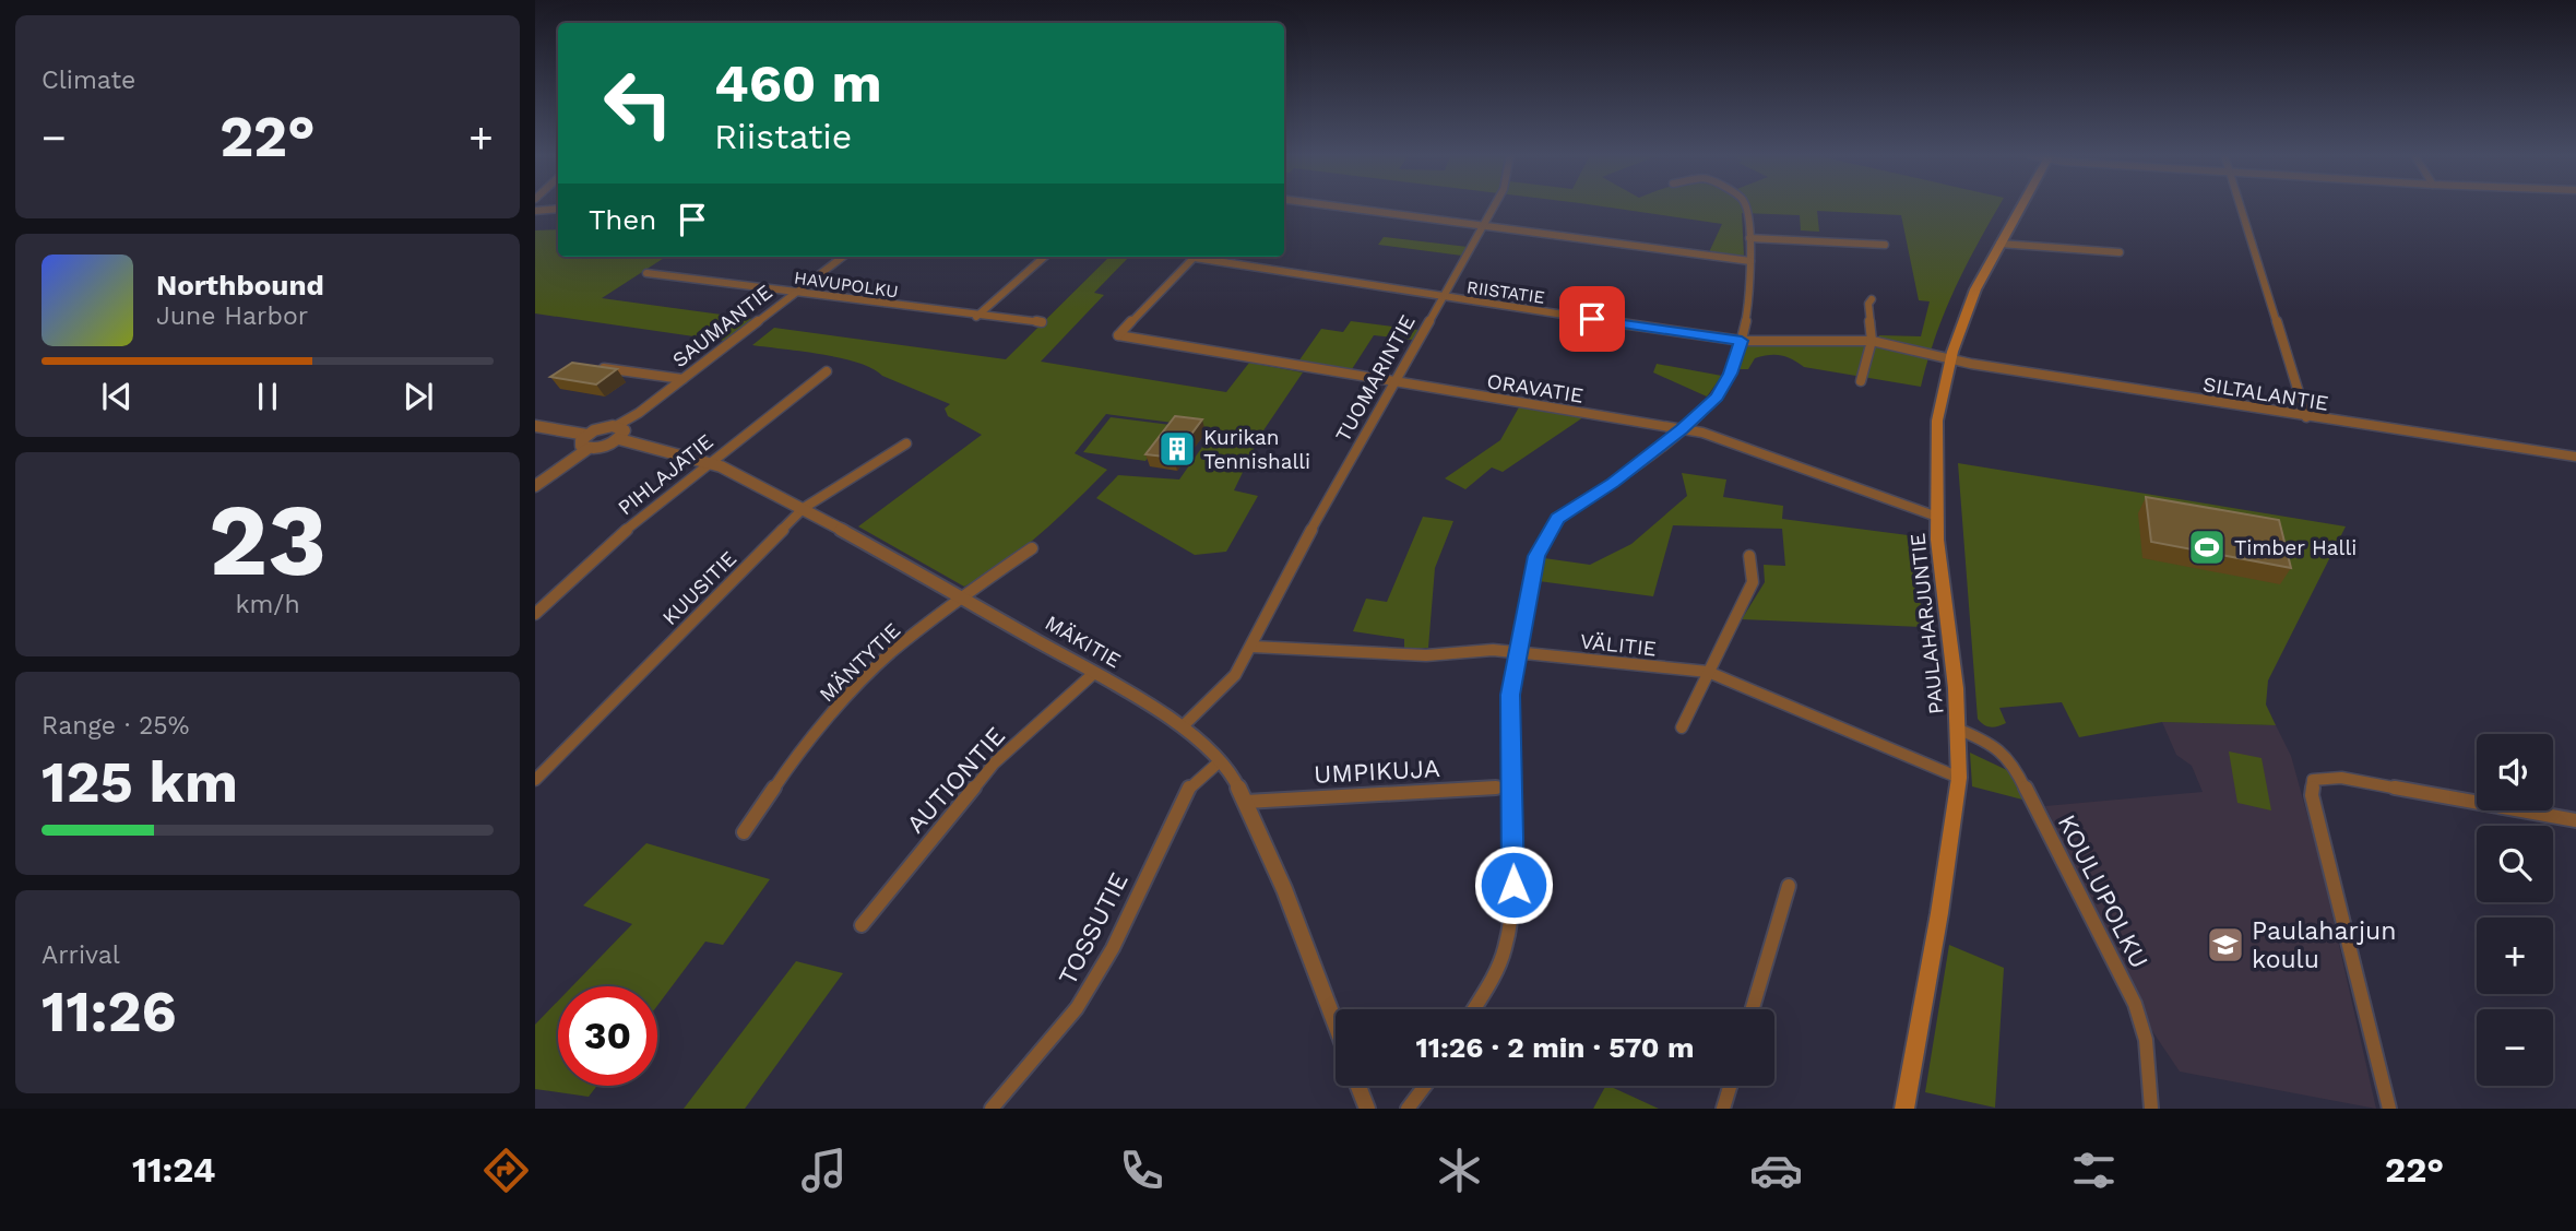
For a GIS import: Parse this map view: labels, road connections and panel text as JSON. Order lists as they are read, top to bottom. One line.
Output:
{"streets":{"main road":["PAULAHARJUNTIE"],"street":["HAVUPOLKU","RIISTATIE","SAUMANTIE","TUOMARINTIE","ORAVATIE","SILTALANTIE","PIHLAJATIE","KUUSITIE","MÄKITIE","VÄLITIE","MÄNTYTIE","UMPIKUJA","AUTIONTIE","KOULUPOLKU","TOSSUTIE"]},"crossings":[["HAVUPOLKU","SAUMANTIE"],["RIISTATIE","TUOMARINTIE"],["RIISTATIE","SILTALANTIE"],["RIISTATIE","PAULAHARJUNTIE"],["TUOMARINTIE","ORAVATIE"],["TUOMARINTIE","MÄKITIE"],["TUOMARINTIE","VÄLITIE"],["ORAVATIE","PAULAHARJUNTIE"],["SILTALANTIE","PAULAHARJUNTIE"],["PIHLAJATIE","MÄKITIE"],["KUUSITIE","MÄKITIE"],["PAULAHARJUNTIE","VÄLITIE"],["PAULAHARJUNTIE","KOULUPOLKU"],["MÄKITIE","MÄNTYTIE"],["MÄKITIE","UMPIKUJA"],["MÄKITIE","AUTIONTIE"],["MÄKITIE","TOSSUTIE"]],"places":{"building":["Kurikan Tennishalli"],"sports":["Timber Halli"],"school or university":["Paulaharjun koulu"]},"page":{"tile":["Climate",["23","km/h"],["Range · 25%","125 km"],["Arrival","11:26"]],"turn":["460 m","Riistatie"],"heat":["−","22°","+"],"then":"Then","song":["Northbound","June Harbor"],"map_buttons":["+","−"],"limit":"30","trip":"11:26 · 2 min · 570 m","tabs":["11:24","22°"]}}
